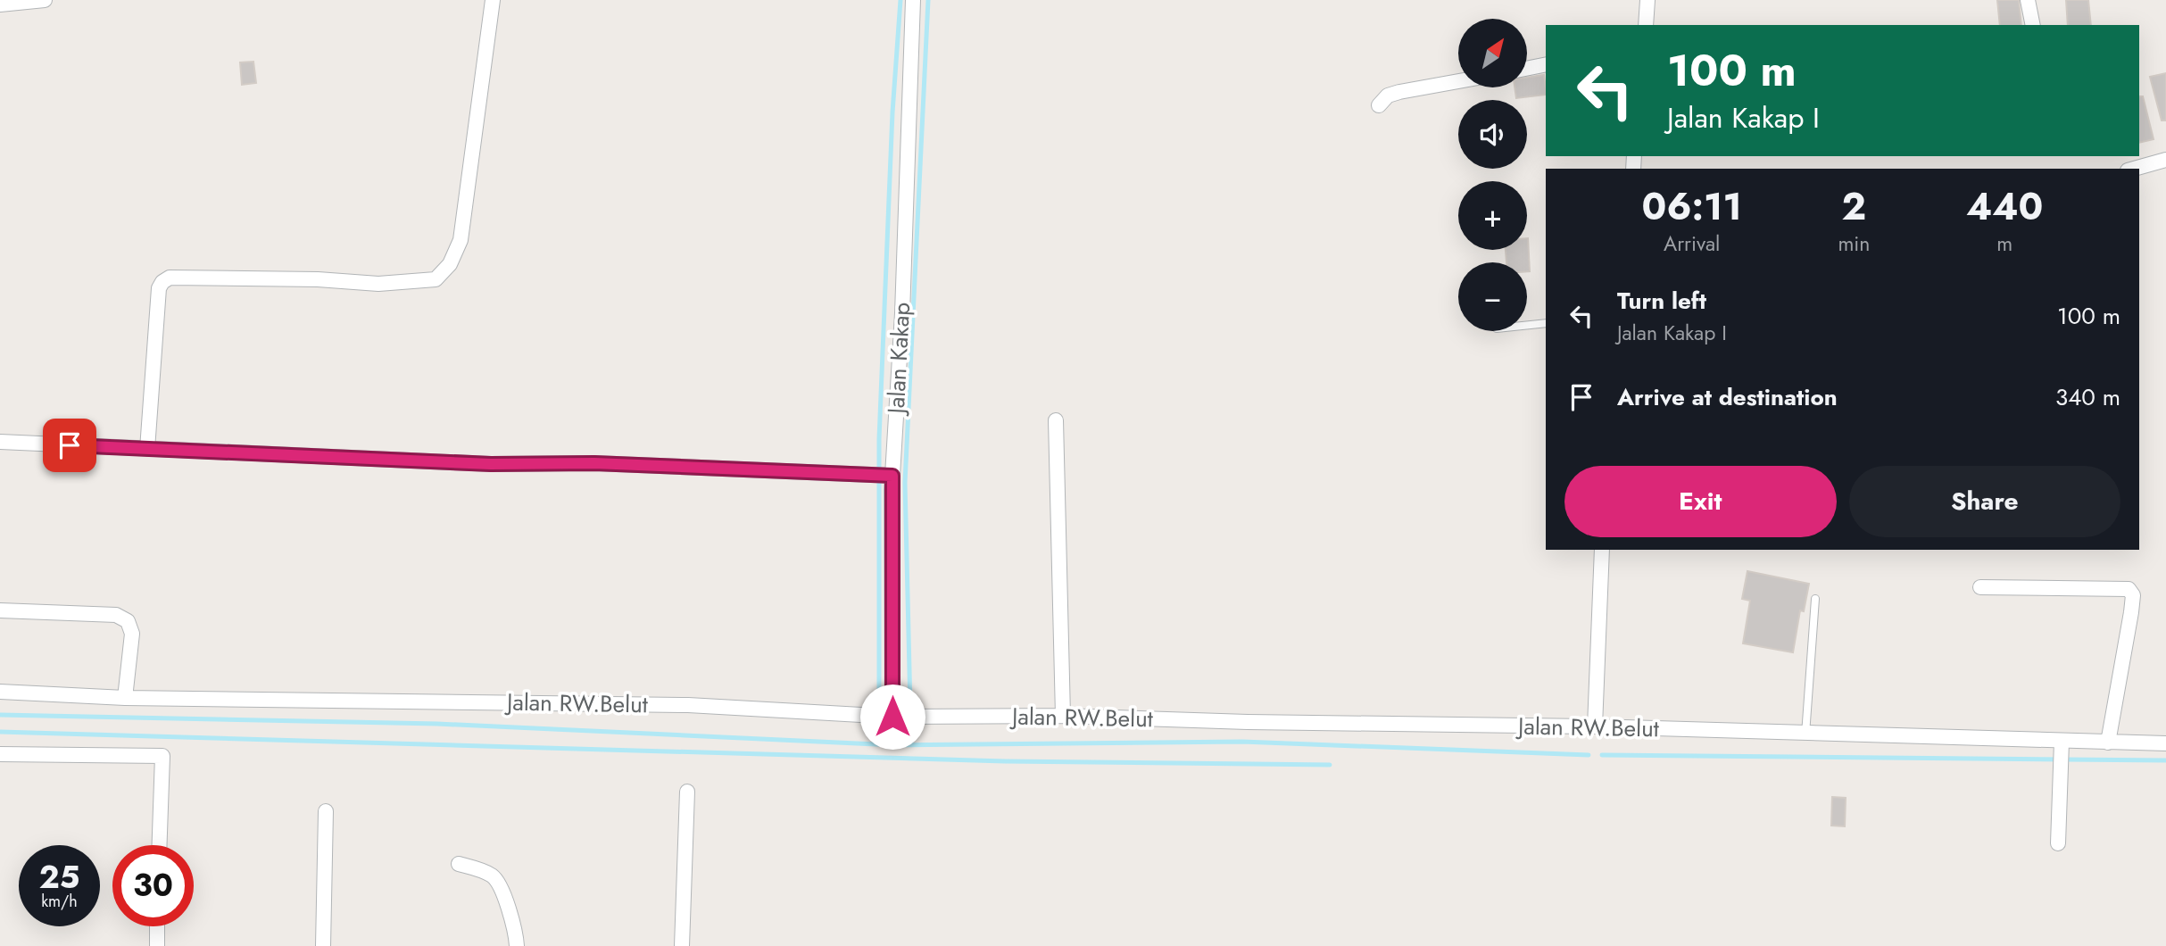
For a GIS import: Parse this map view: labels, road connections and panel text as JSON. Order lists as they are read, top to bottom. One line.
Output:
{"streets":{"street":["Jalan Kakap","Jalan RW.Belut"]},"crossings":[["Jalan Kakap","Jalan RW.Belut"]],"north":"top right","page":{"map_buttons":["+","−"],"turn":["100 m","Jalan Kakap I"],"eta":["06:11","Arrival","2","min","440","m"],"list":[{"name":"Turn left","note":"Jalan Kakap I","value":"100 m"},{"name":"Arrive at destination","value":"340 m"}],"buttons":["Exit","Share"],"speed":"25 km/h","limit":"30"}}
